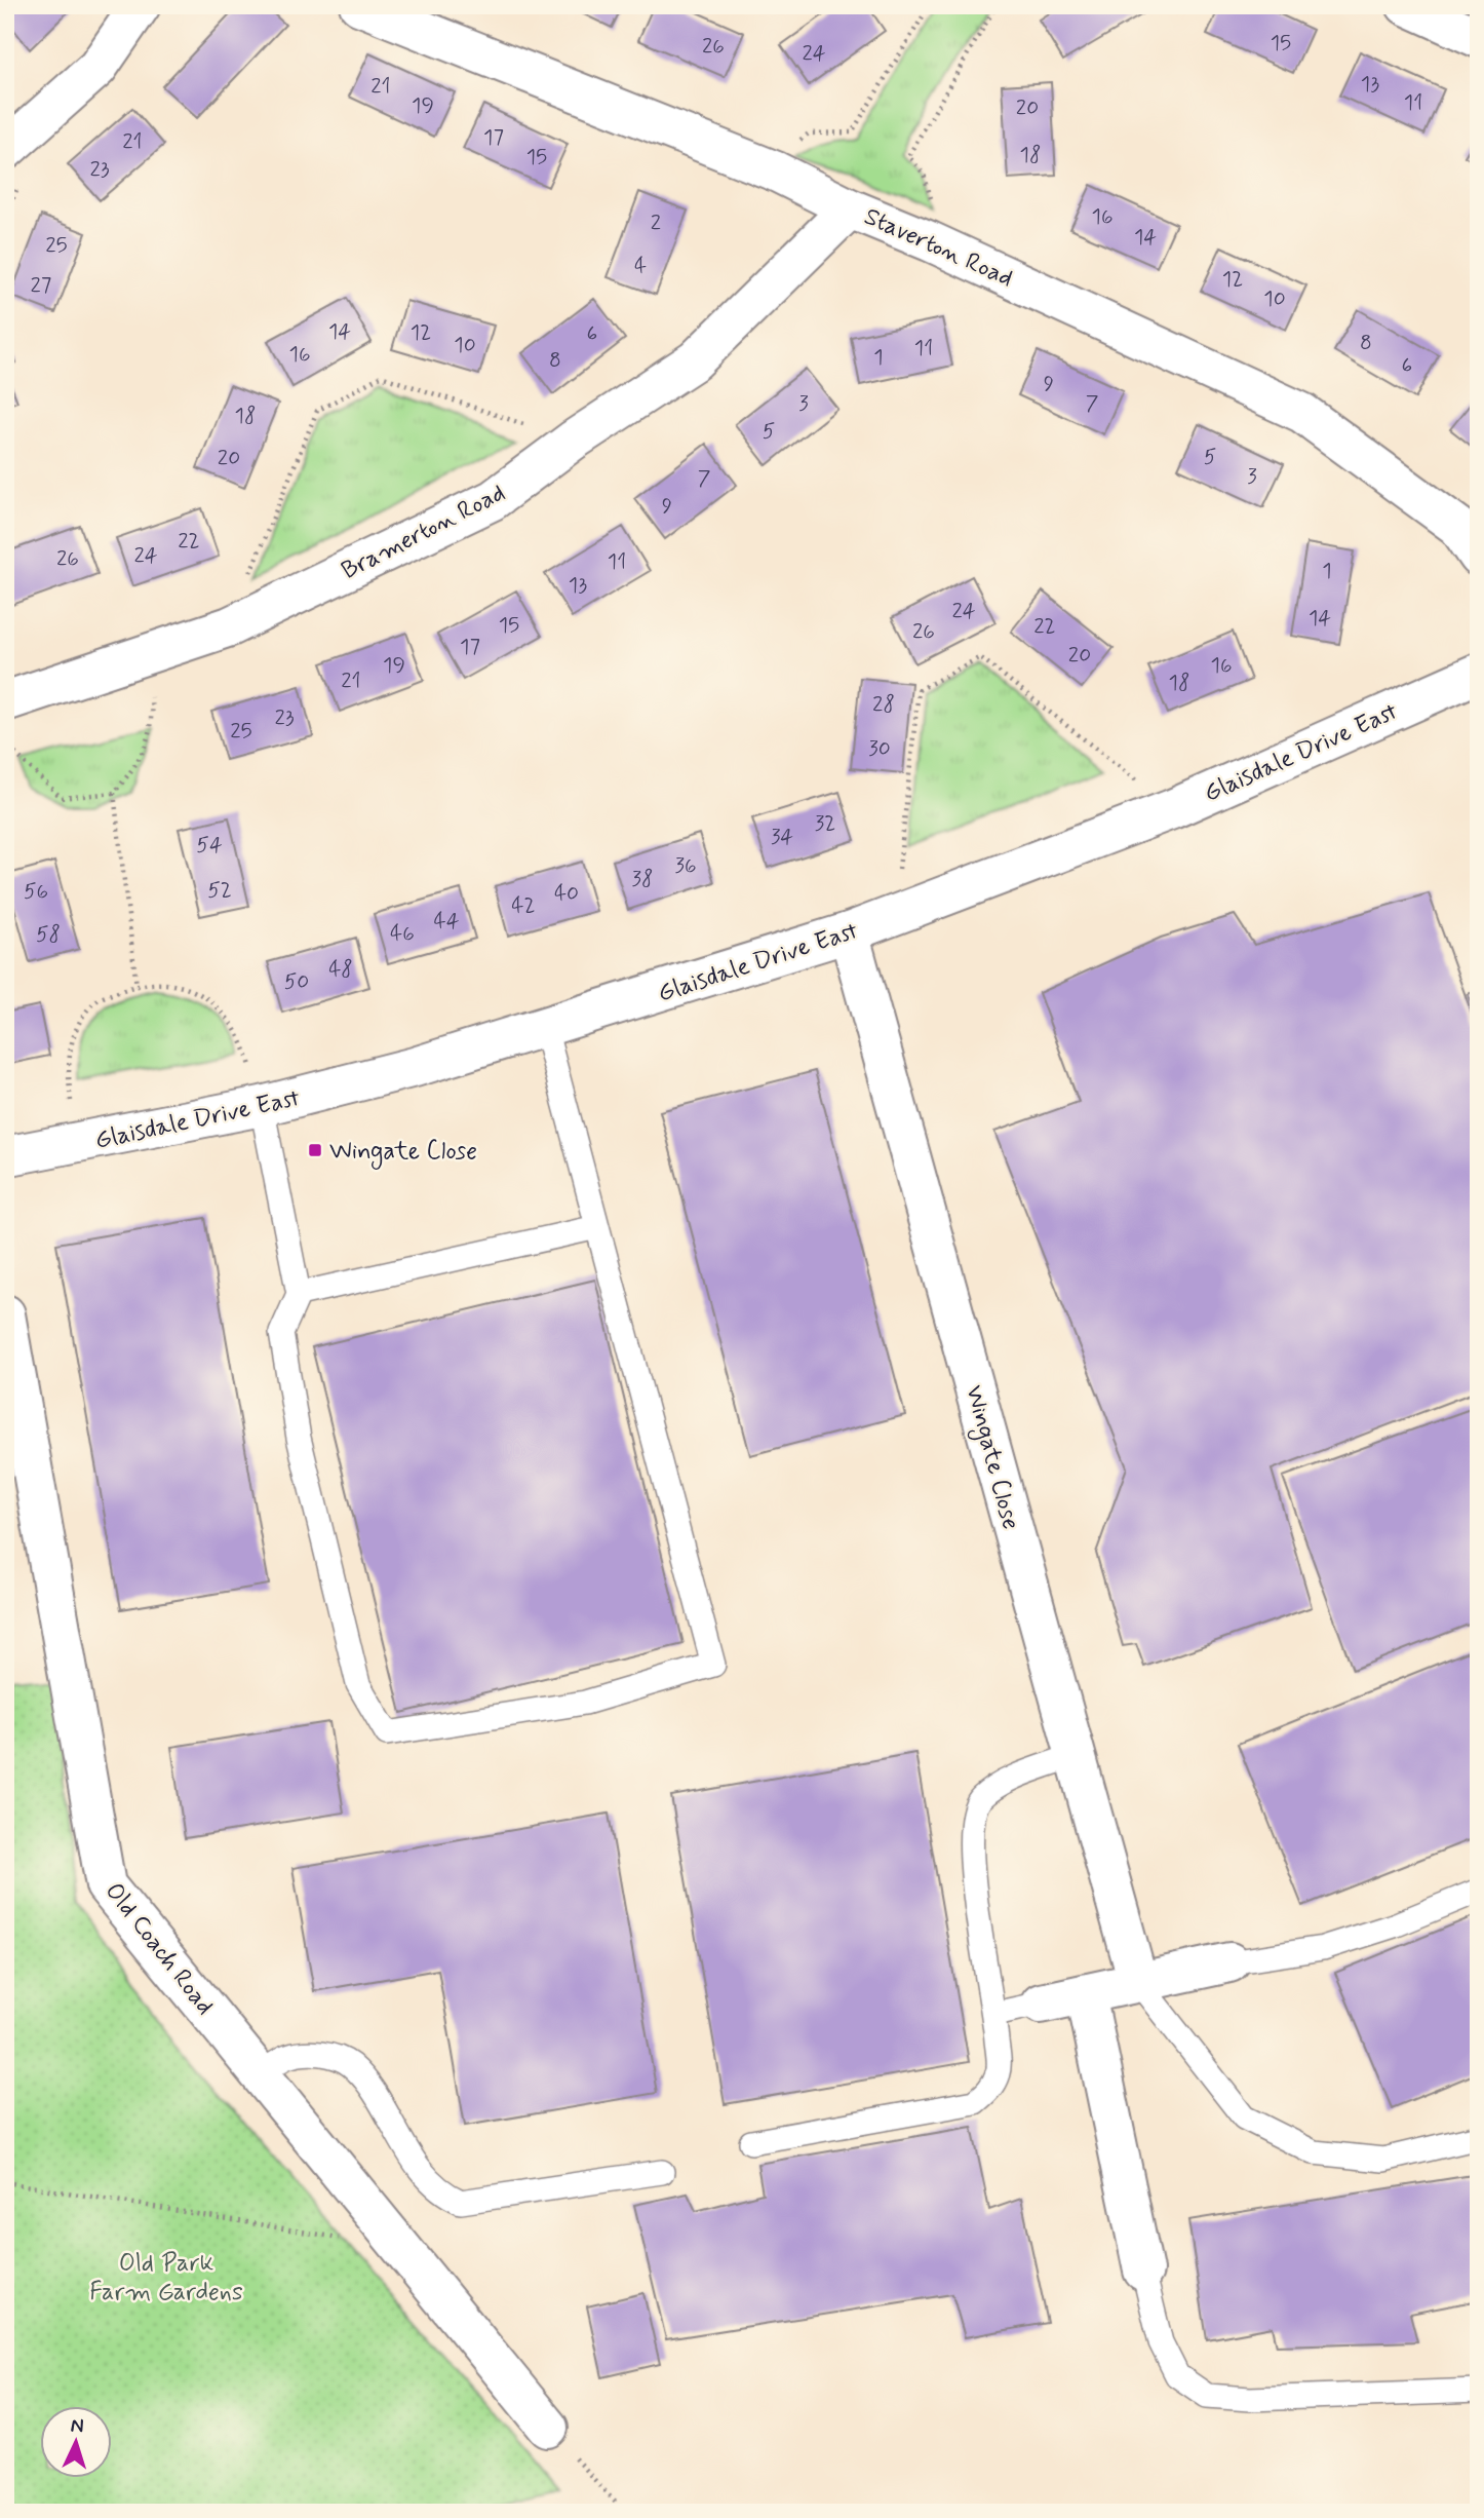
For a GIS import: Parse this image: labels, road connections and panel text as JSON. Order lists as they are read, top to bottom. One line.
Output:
{"streets":{"street":["Staverton Road","Bramerton Road","Glaisdale Drive East","Wingate Close","Old Coach Road"]},"crossings":[["Staverton Road","Bramerton Road"],["Glaisdale Drive East","Wingate Close"]],"parks":["Old Park Farm Gardens"],"places":{"transit":["Wingate Close"]},"house_numbers":["15","26","24","13","21","11","19","20","17","21","18","15","23","16","2","14","25","4","12","27","10","14","12","6","8","10","11","16","1","8","6","9","3","7","18","5","5","20","3","7","9","22","24","26","11","1","13","24","14","15","22","26","17","20","19","16","21","18","28","23","25","30","32","34","54","36","38","52","56","40","42","44","46","58","48","50"],"north":"top"}
